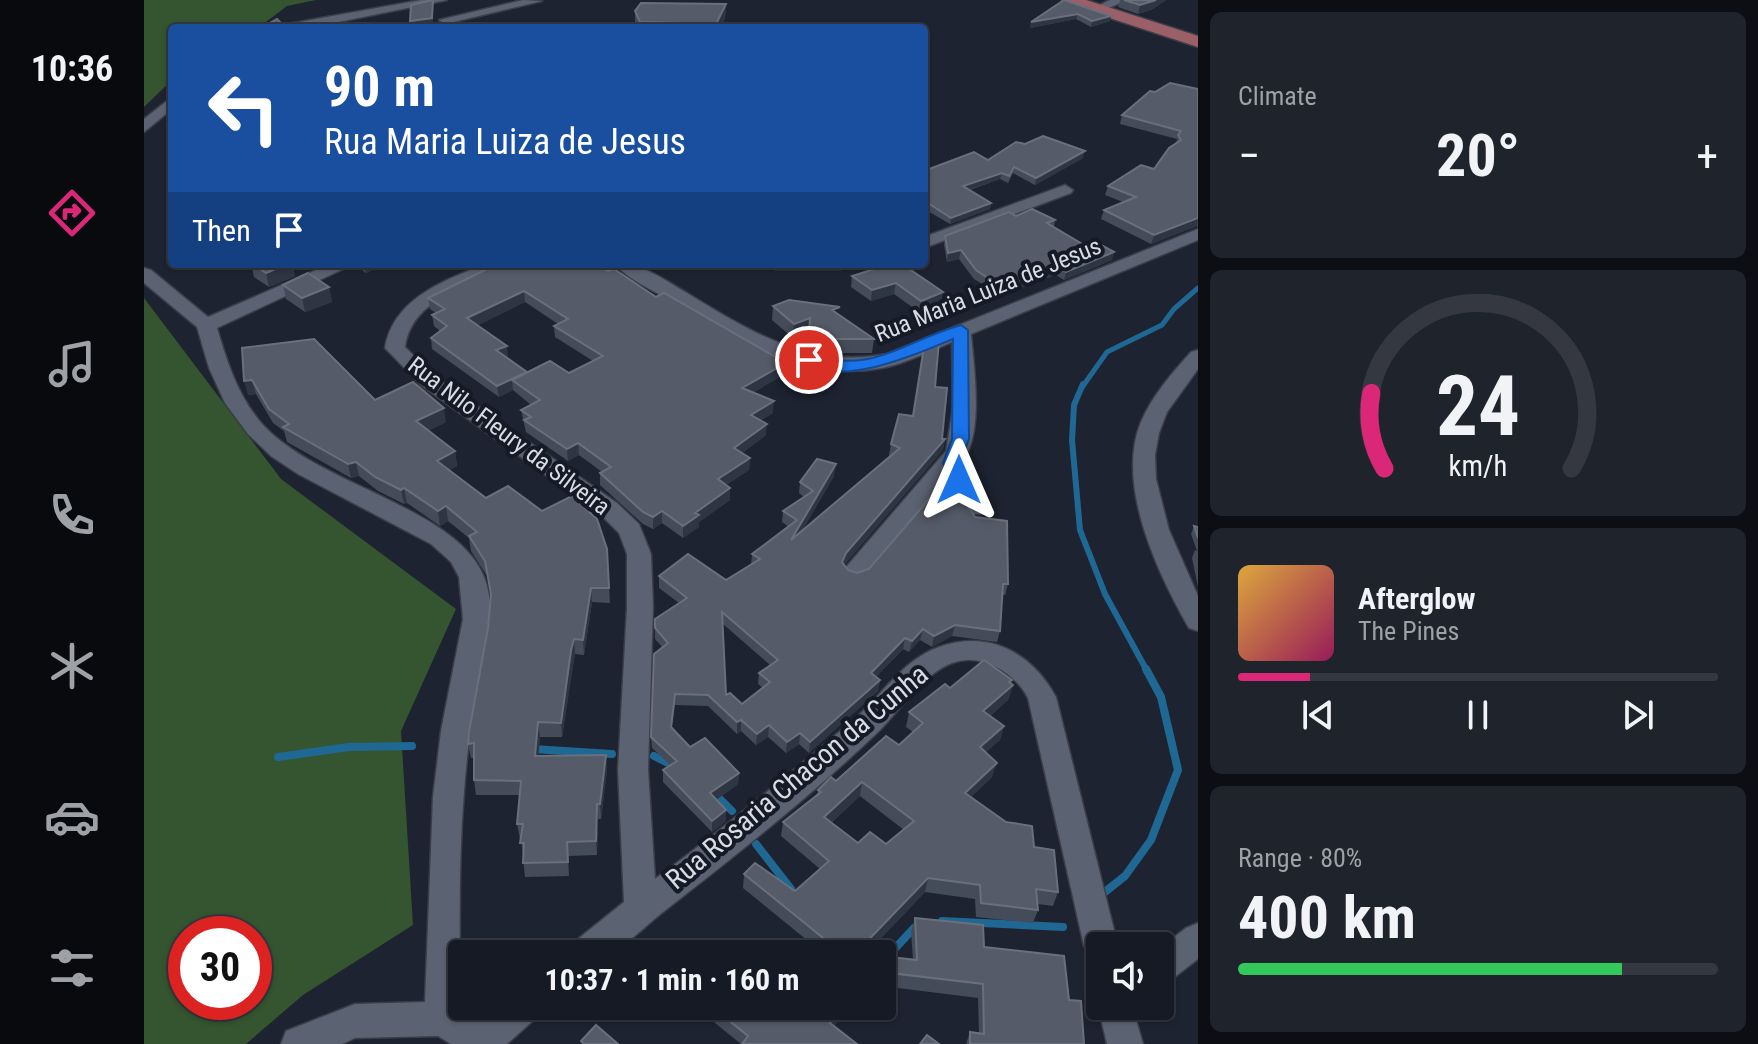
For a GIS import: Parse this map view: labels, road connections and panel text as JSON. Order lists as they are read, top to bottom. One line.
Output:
{"streets":{"street":["Rua Maria Luiza de Jesus","Rua Nilo Fleury da Silveira","Rua Rosaria Chacon da Cunha"]},"crossings":[["Rua Nilo Fleury da Silveira","Rua Rosaria Chacon da Cunha"]],"page":{"tabs":"10:36","tile":["Climate",["Range · 80%","400 km"]],"turn":["90 m","Rua Maria Luiza de Jesus"],"heat":["−","20°","+"],"then":"Then","song":["Afterglow","The Pines"],"limit":"30","trip":"10:37 · 1 min · 160 m","gauge":["24","km/h"]}}
